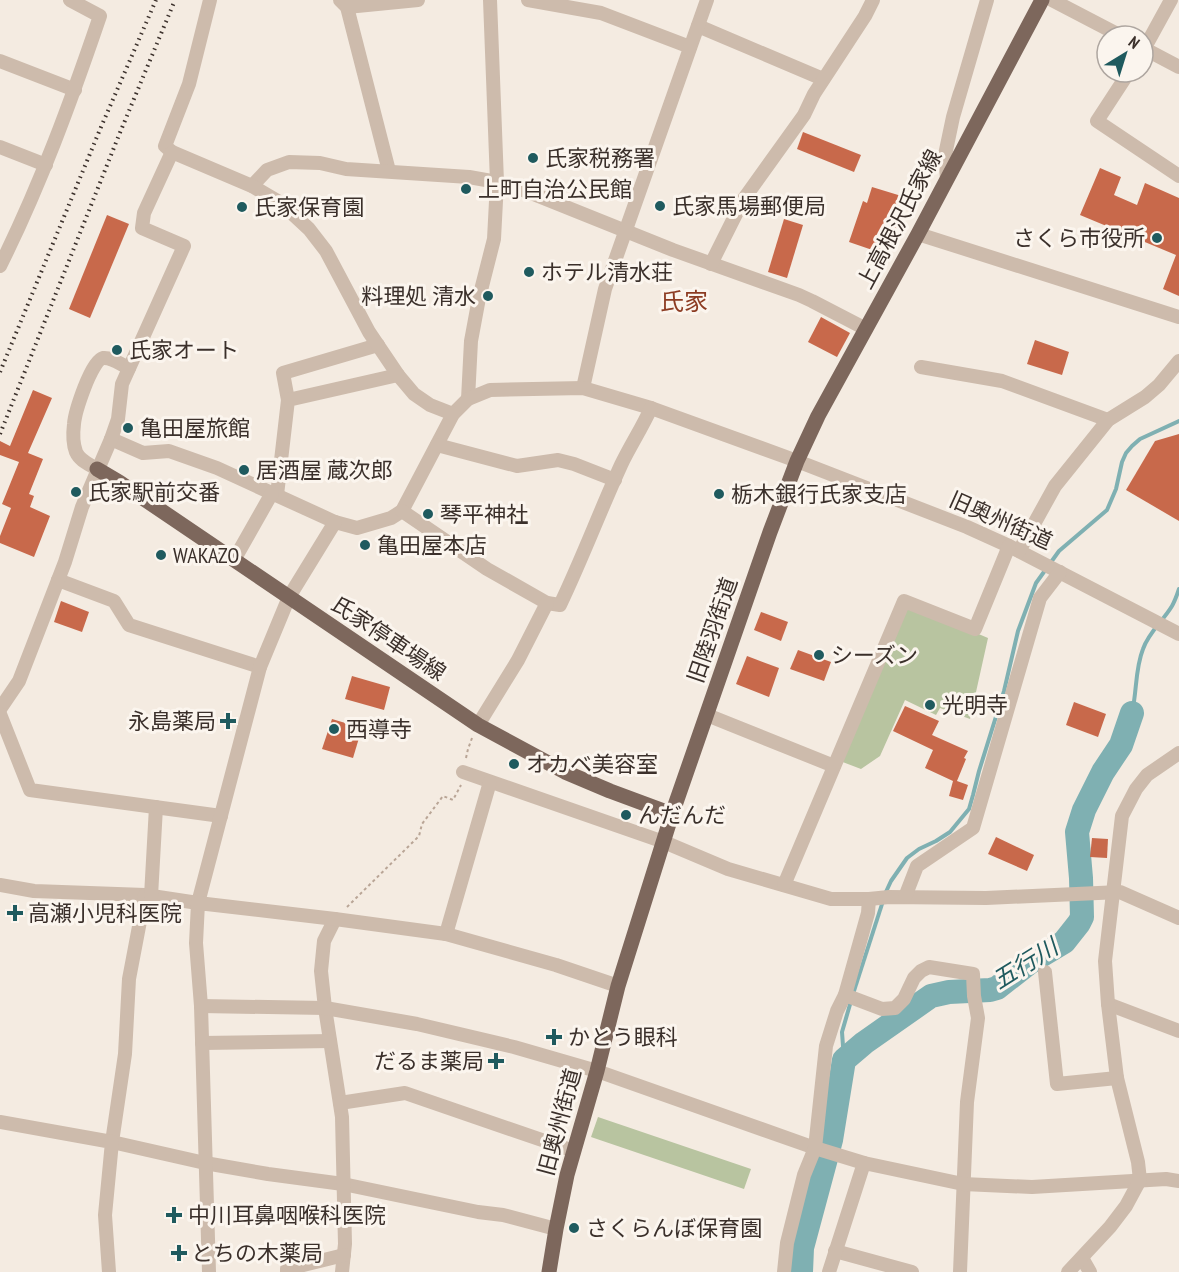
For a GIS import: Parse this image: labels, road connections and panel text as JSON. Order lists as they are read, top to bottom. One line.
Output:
{"streets":{"main road":["上高根沢氏家線","旧奥州街道","旧陸羽街道","氏家停車場線"]},"crossings":[["上高根沢氏家線","旧奥州街道"],["上高根沢氏家線","旧陸羽街道"],["旧奥州街道","旧陸羽街道"],["旧奥州街道","氏家停車場線"],["旧陸羽街道","氏家停車場線"]],"districts":["氏家"],"water":["五行川"],"places":{"other":["氏家税務署","上町自治公民館","氏家馬場郵便局","氏家保育園","さくら市役所","ホテル清水荘","料理処 清水","氏家オート","亀田屋旅館","居酒屋 蔵次郎","氏家駅前交番","栃木銀行氏家支店","琴平神社","亀田屋本店","WAKAZO","シーズン","光明寺","西導寺","オカベ美容室","んだんだ","さくらんぼ保育園"],"health":["永島薬局","高瀬小児科医院","かとう眼科","だるま薬局","中川耳鼻咽喉科医院","とちの木薬局"]},"north":"top right"}
